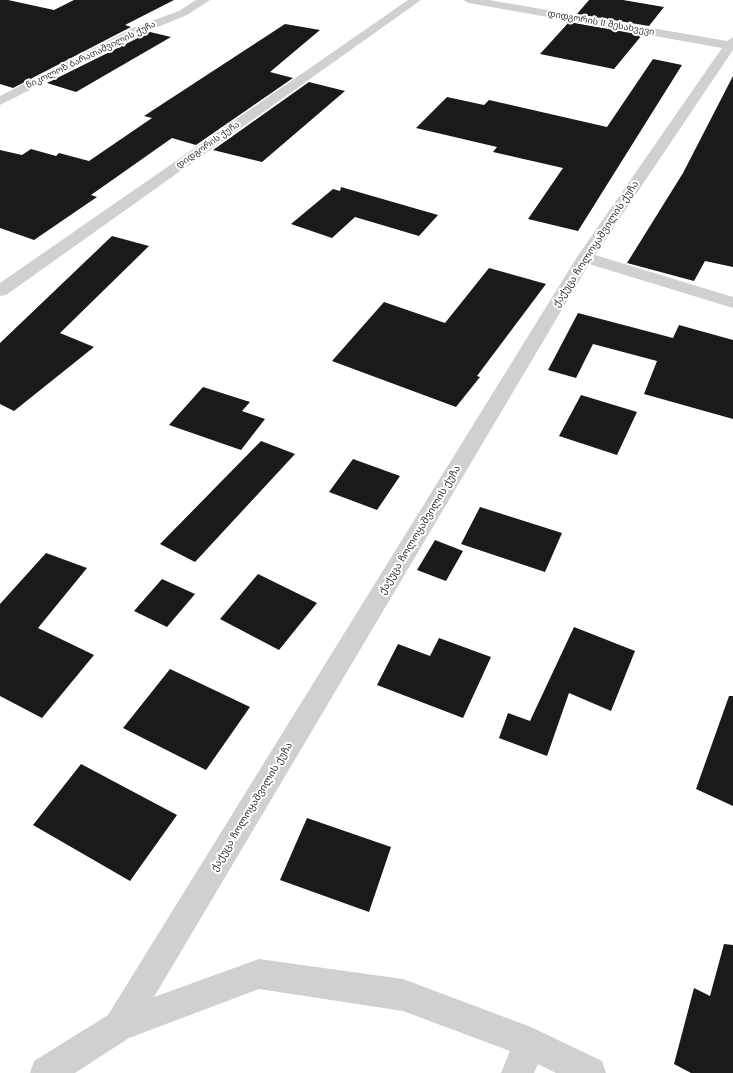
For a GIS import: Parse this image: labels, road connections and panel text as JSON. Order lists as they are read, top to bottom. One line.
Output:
{"streets":{"street":["დიდგორის II შესახვევი","ნიკოლოზ ბარათაშვილის ქუჩა","დიდგორის ქუჩა","ქაქუცა ჩოლოყაშვილის ქუჩა"]},"crossings":[["დიდგორის II შესახვევი","ქაქუცა ჩოლოყაშვილის ქუჩა"]]}
